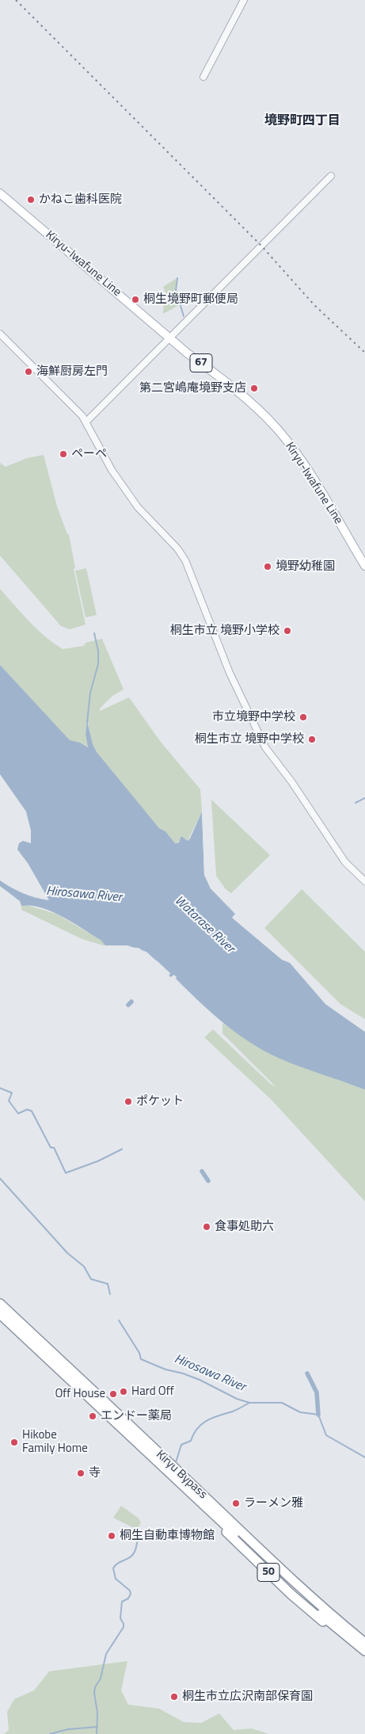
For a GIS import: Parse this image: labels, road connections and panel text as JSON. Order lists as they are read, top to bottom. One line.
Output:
{"streets":{"highway":["Kiryu Bypass","50"],"main road":["Kiryu-Iwafune Line","67"]},"crossings":[["Kiryu Bypass","50"]],"districts":["境野町四丁目"],"water":["Hirosawa River","Watarase River"],"places":["かねこ歯科医院","桐生境野町郵便局","海鮮厨房左門","第二宮嶋庵境野支店","ペーペ","境野幼稚園","桐生市立 境野小学校","市立境野中学校","桐生市立 境野中学校","ポケット","食事処助六","Hard Off","Off House","エンドー薬局","Hikobe Family Home","寺","ラーメン雅","桐生自動車博物館","桐生市立広沢南部保育園"]}
